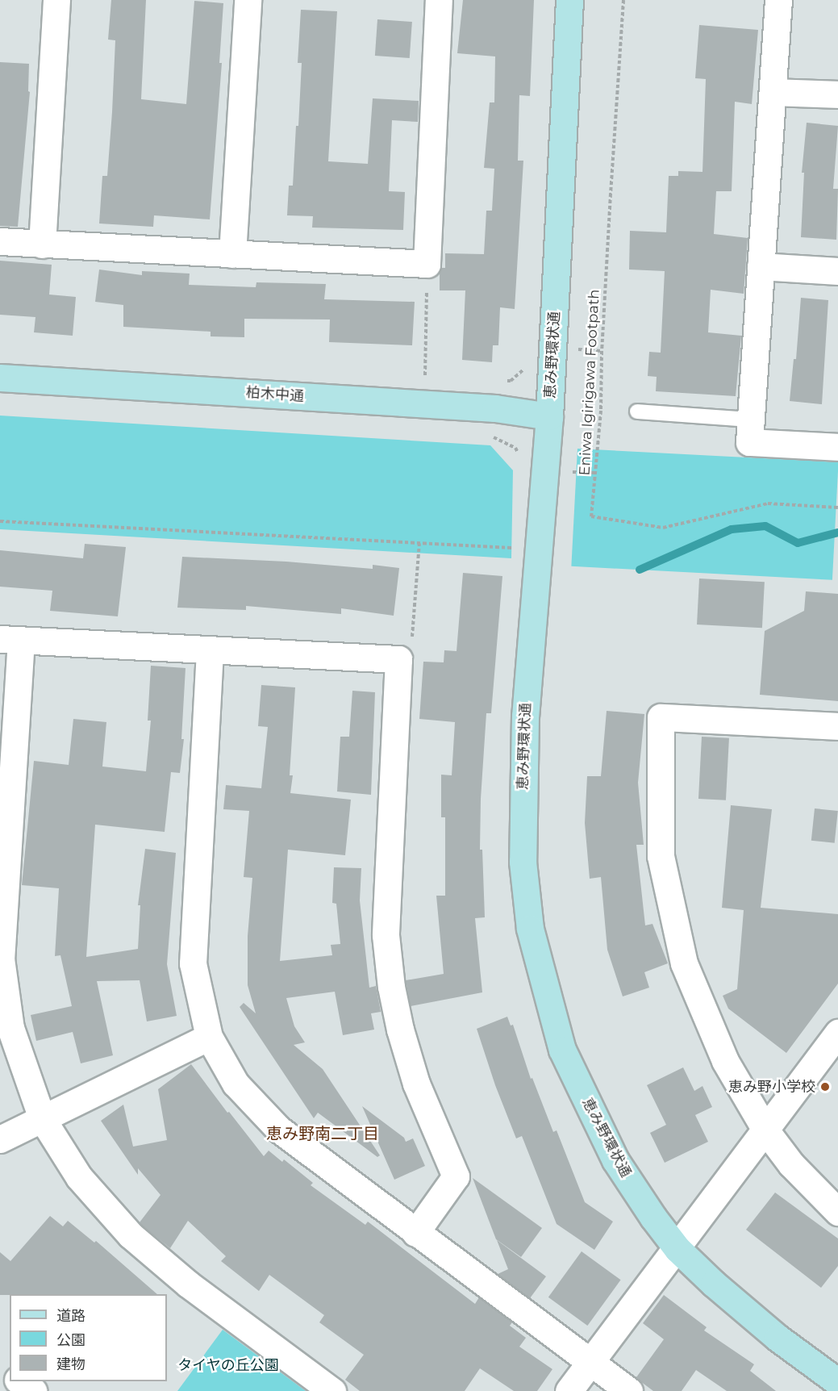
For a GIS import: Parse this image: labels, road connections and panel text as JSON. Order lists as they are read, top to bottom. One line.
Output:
{"streets":{"street":["恵み野環状通","柏木中通"],"path":["Eniwa Igirigawa Footpath"]},"crossings":[["恵み野環状通","柏木中通"]],"districts":["恵み野南二丁目"],"parks":["タイヤの丘公園"],"places":["恵み野小学校"],"legend":["道路","公園","建物"]}
